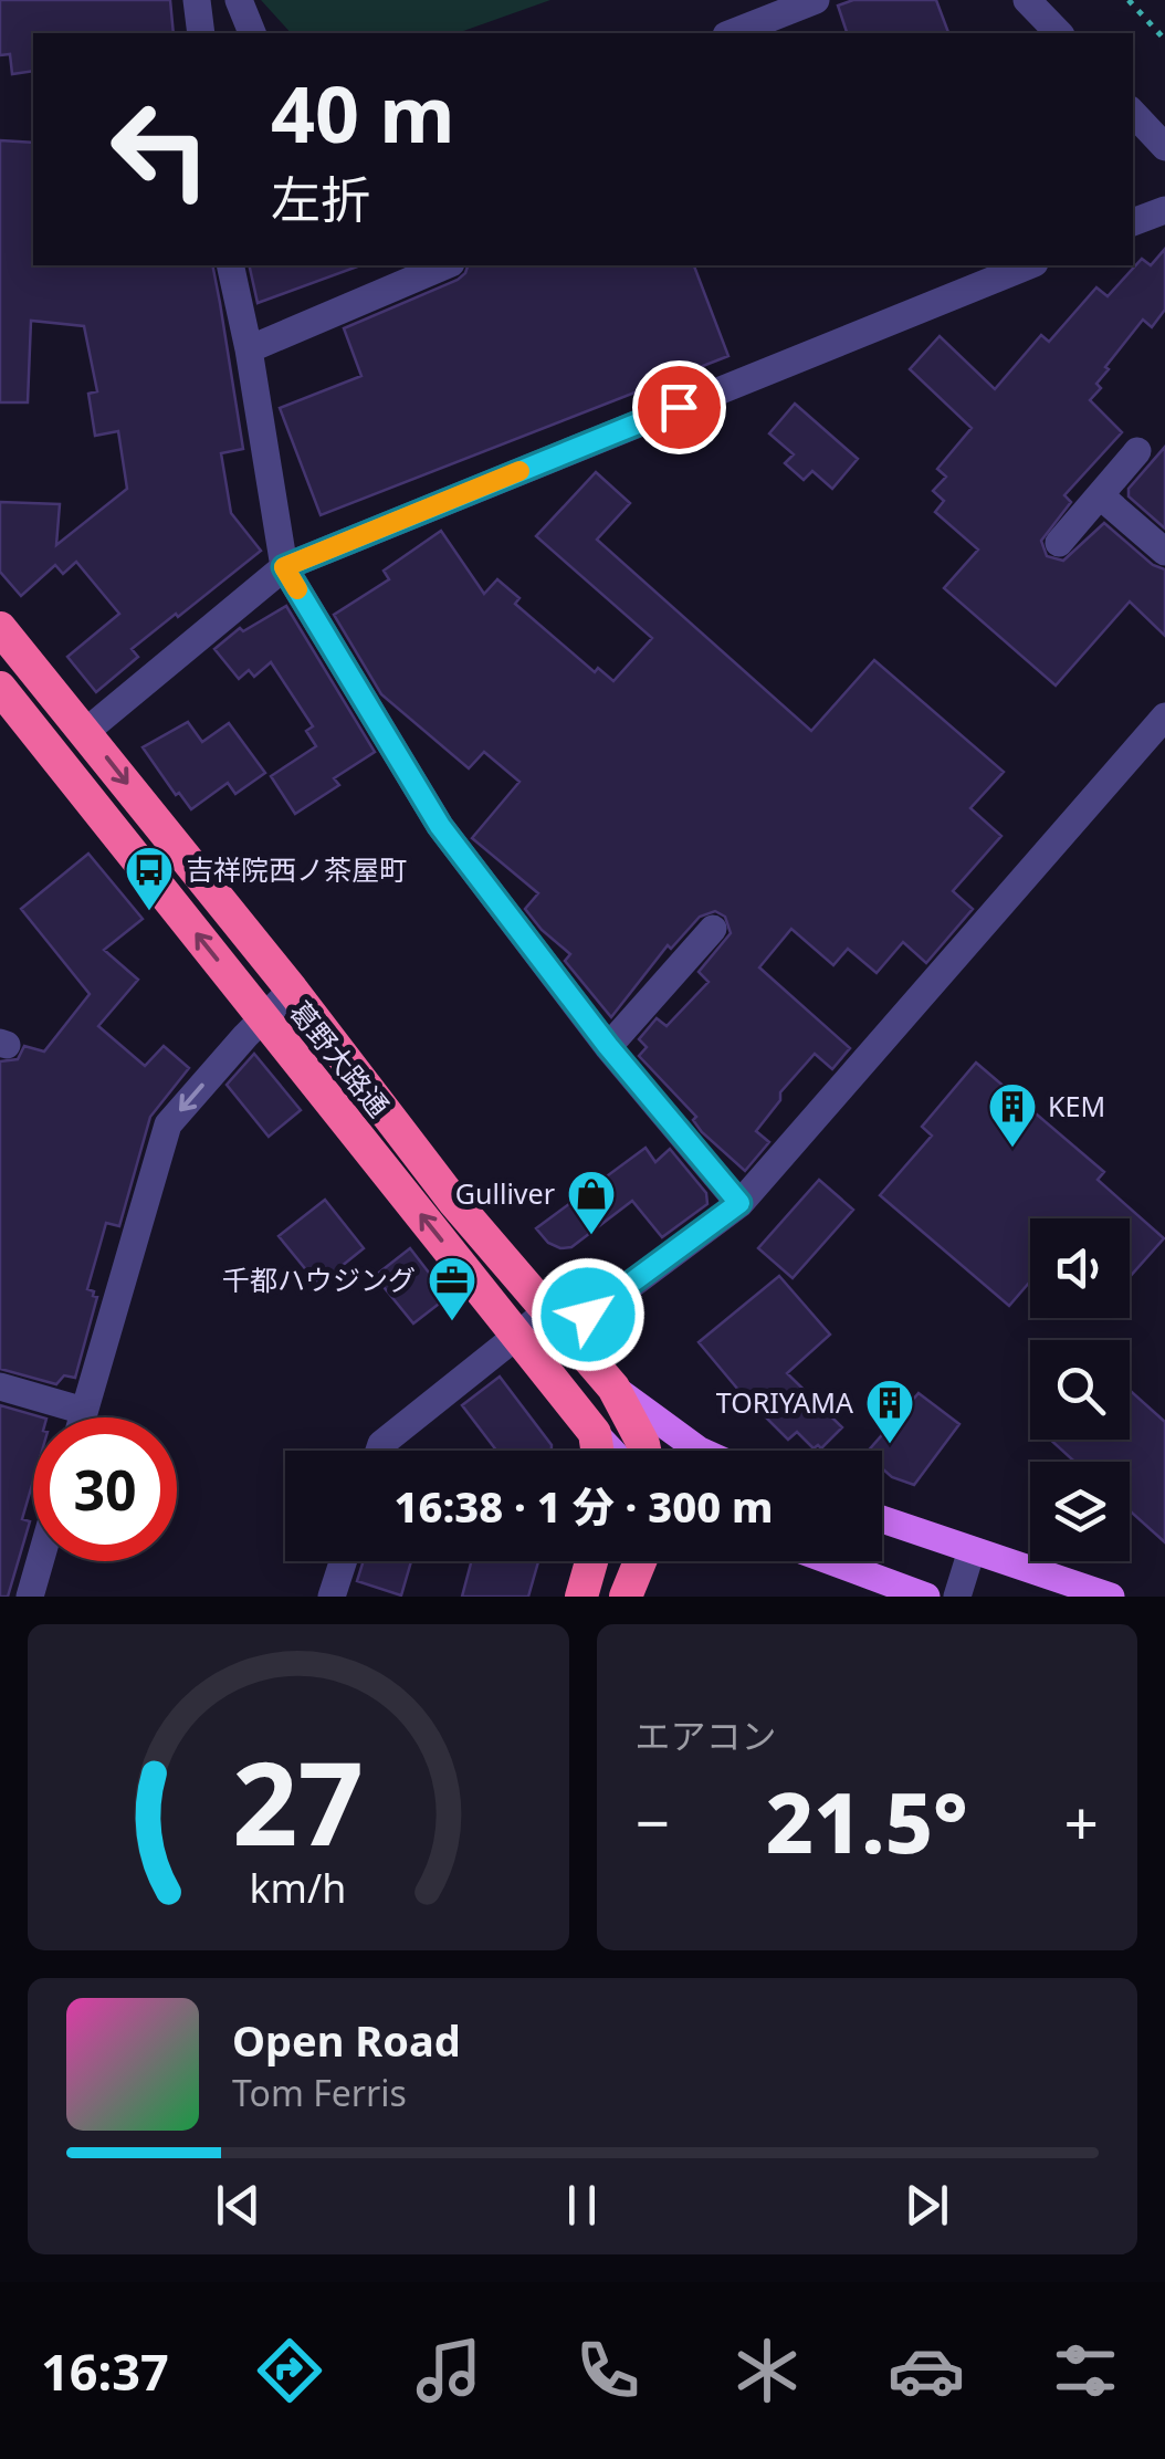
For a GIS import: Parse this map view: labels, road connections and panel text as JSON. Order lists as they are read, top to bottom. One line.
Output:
{"streets":{"highway":["葛野大路通"]},"places":{"bus stop":["吉祥院西ノ茶屋町"],"building":["KEM","TORIYAMA"],"shop":["Gulliver"],"office":["千都ハウジング"]},"page":{"turn":["40 m","左折"],"limit":"30","trip":"16:38 · 1 分 · 300 m","tile":"エアコン","heat":["−","21.5°","+"],"song":["Open Road","Tom Ferris"],"tabs":"16:37","gauge":["27","km/h"]}}
